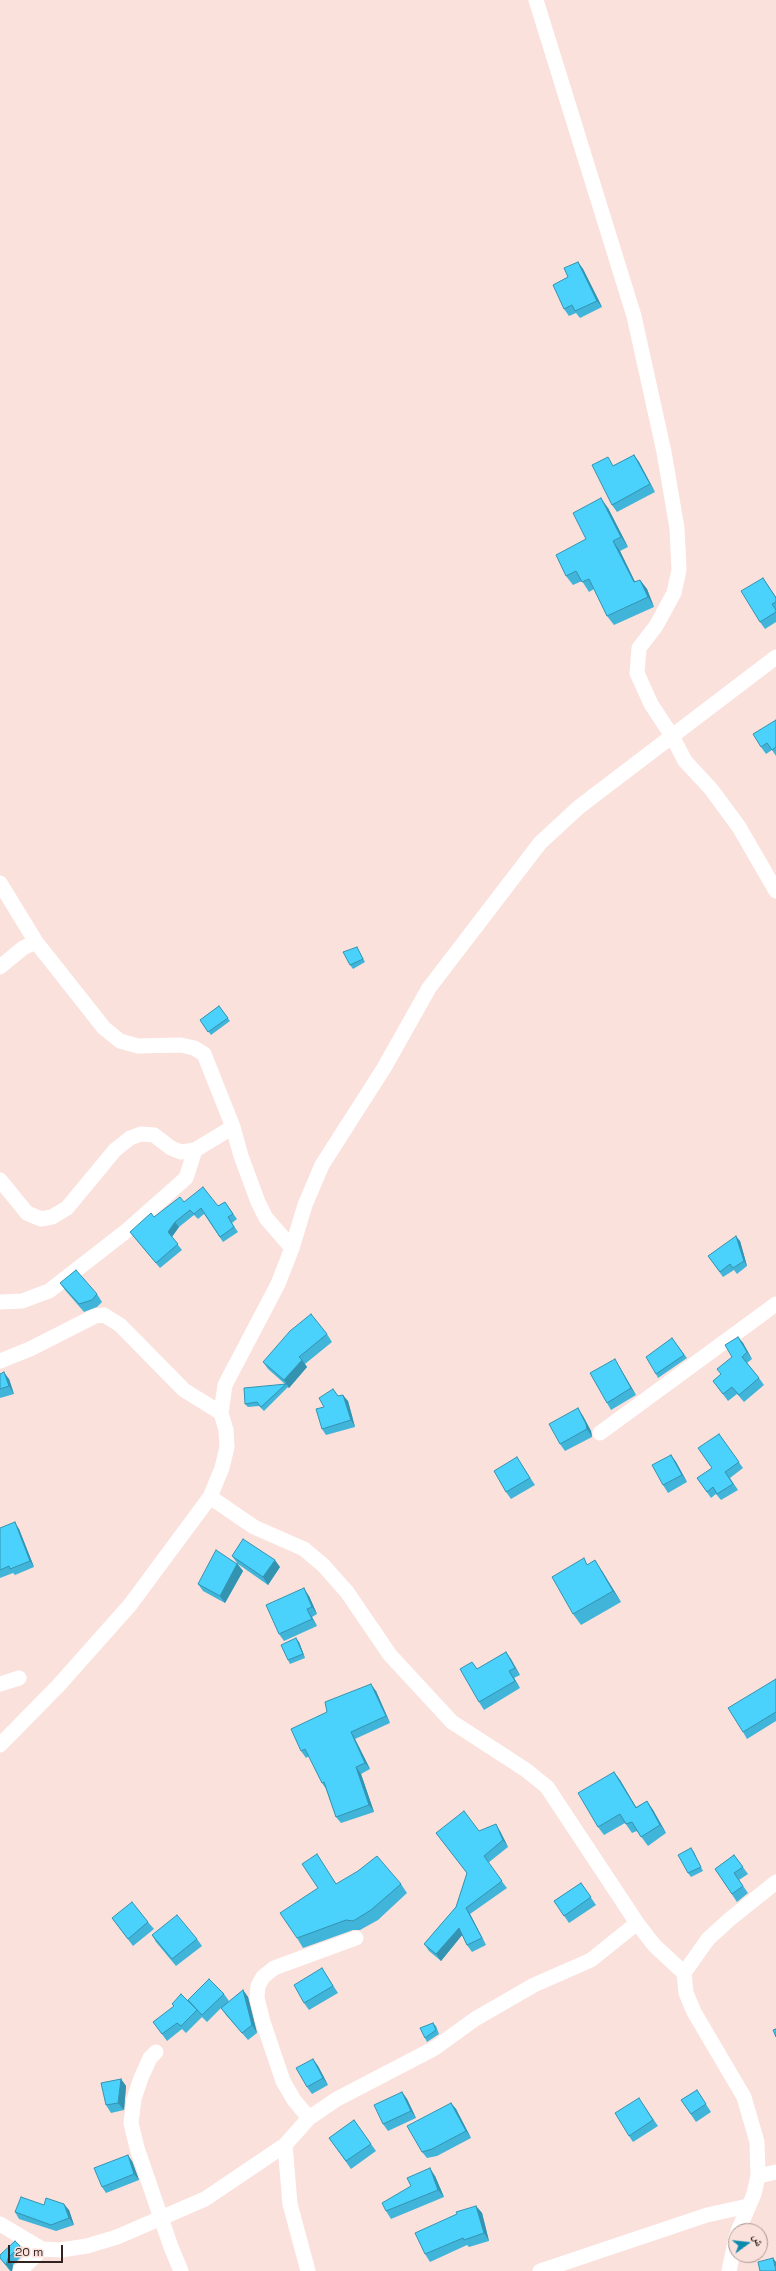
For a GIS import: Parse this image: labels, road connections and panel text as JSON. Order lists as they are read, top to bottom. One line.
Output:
{"scale_bar":"20 m","north":"right"}
